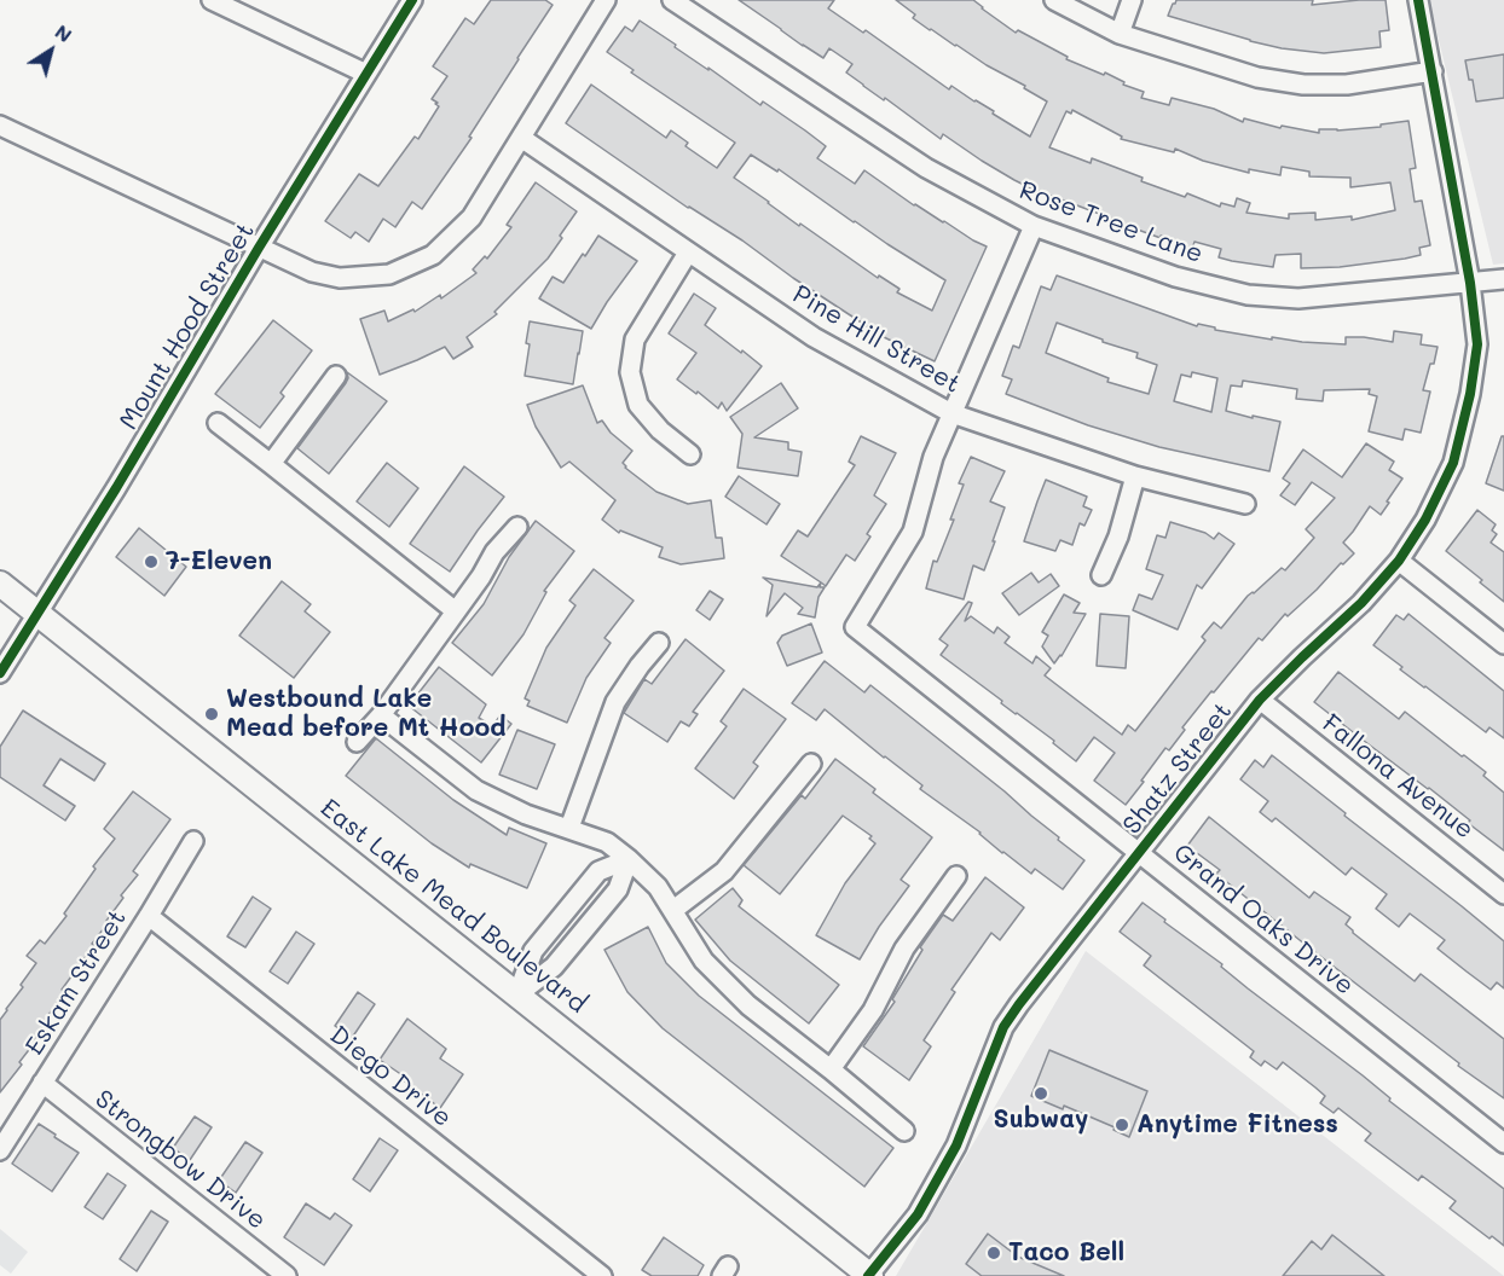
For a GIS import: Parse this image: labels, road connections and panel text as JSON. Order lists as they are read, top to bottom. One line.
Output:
{"streets":{"main road":["East Lake Mead Boulevard"],"street":["Rose Tree Lane","Mount Hood Street","Pine Hill Street","Shatz Street","Fallona Avenue","Grand Oaks Drive","Eskam Street","Diego Drive","Strongbow Drive"]},"crossings":[["Rose Tree Lane","Shatz Street"],["Mount Hood Street","East Lake Mead Boulevard"],["Pine Hill Street","Grand Oaks Drive"],["Shatz Street","Fallona Avenue"],["Shatz Street","East Lake Mead Boulevard"],["Shatz Street","Grand Oaks Drive"],["Eskam Street","Diego Drive"],["Eskam Street","Strongbow Drive"]],"places":["7-Eleven","Westbound Lake Mead before Mt Hood","Subway","Anytime Fitness","Taco Bell"],"north":"top right"}
